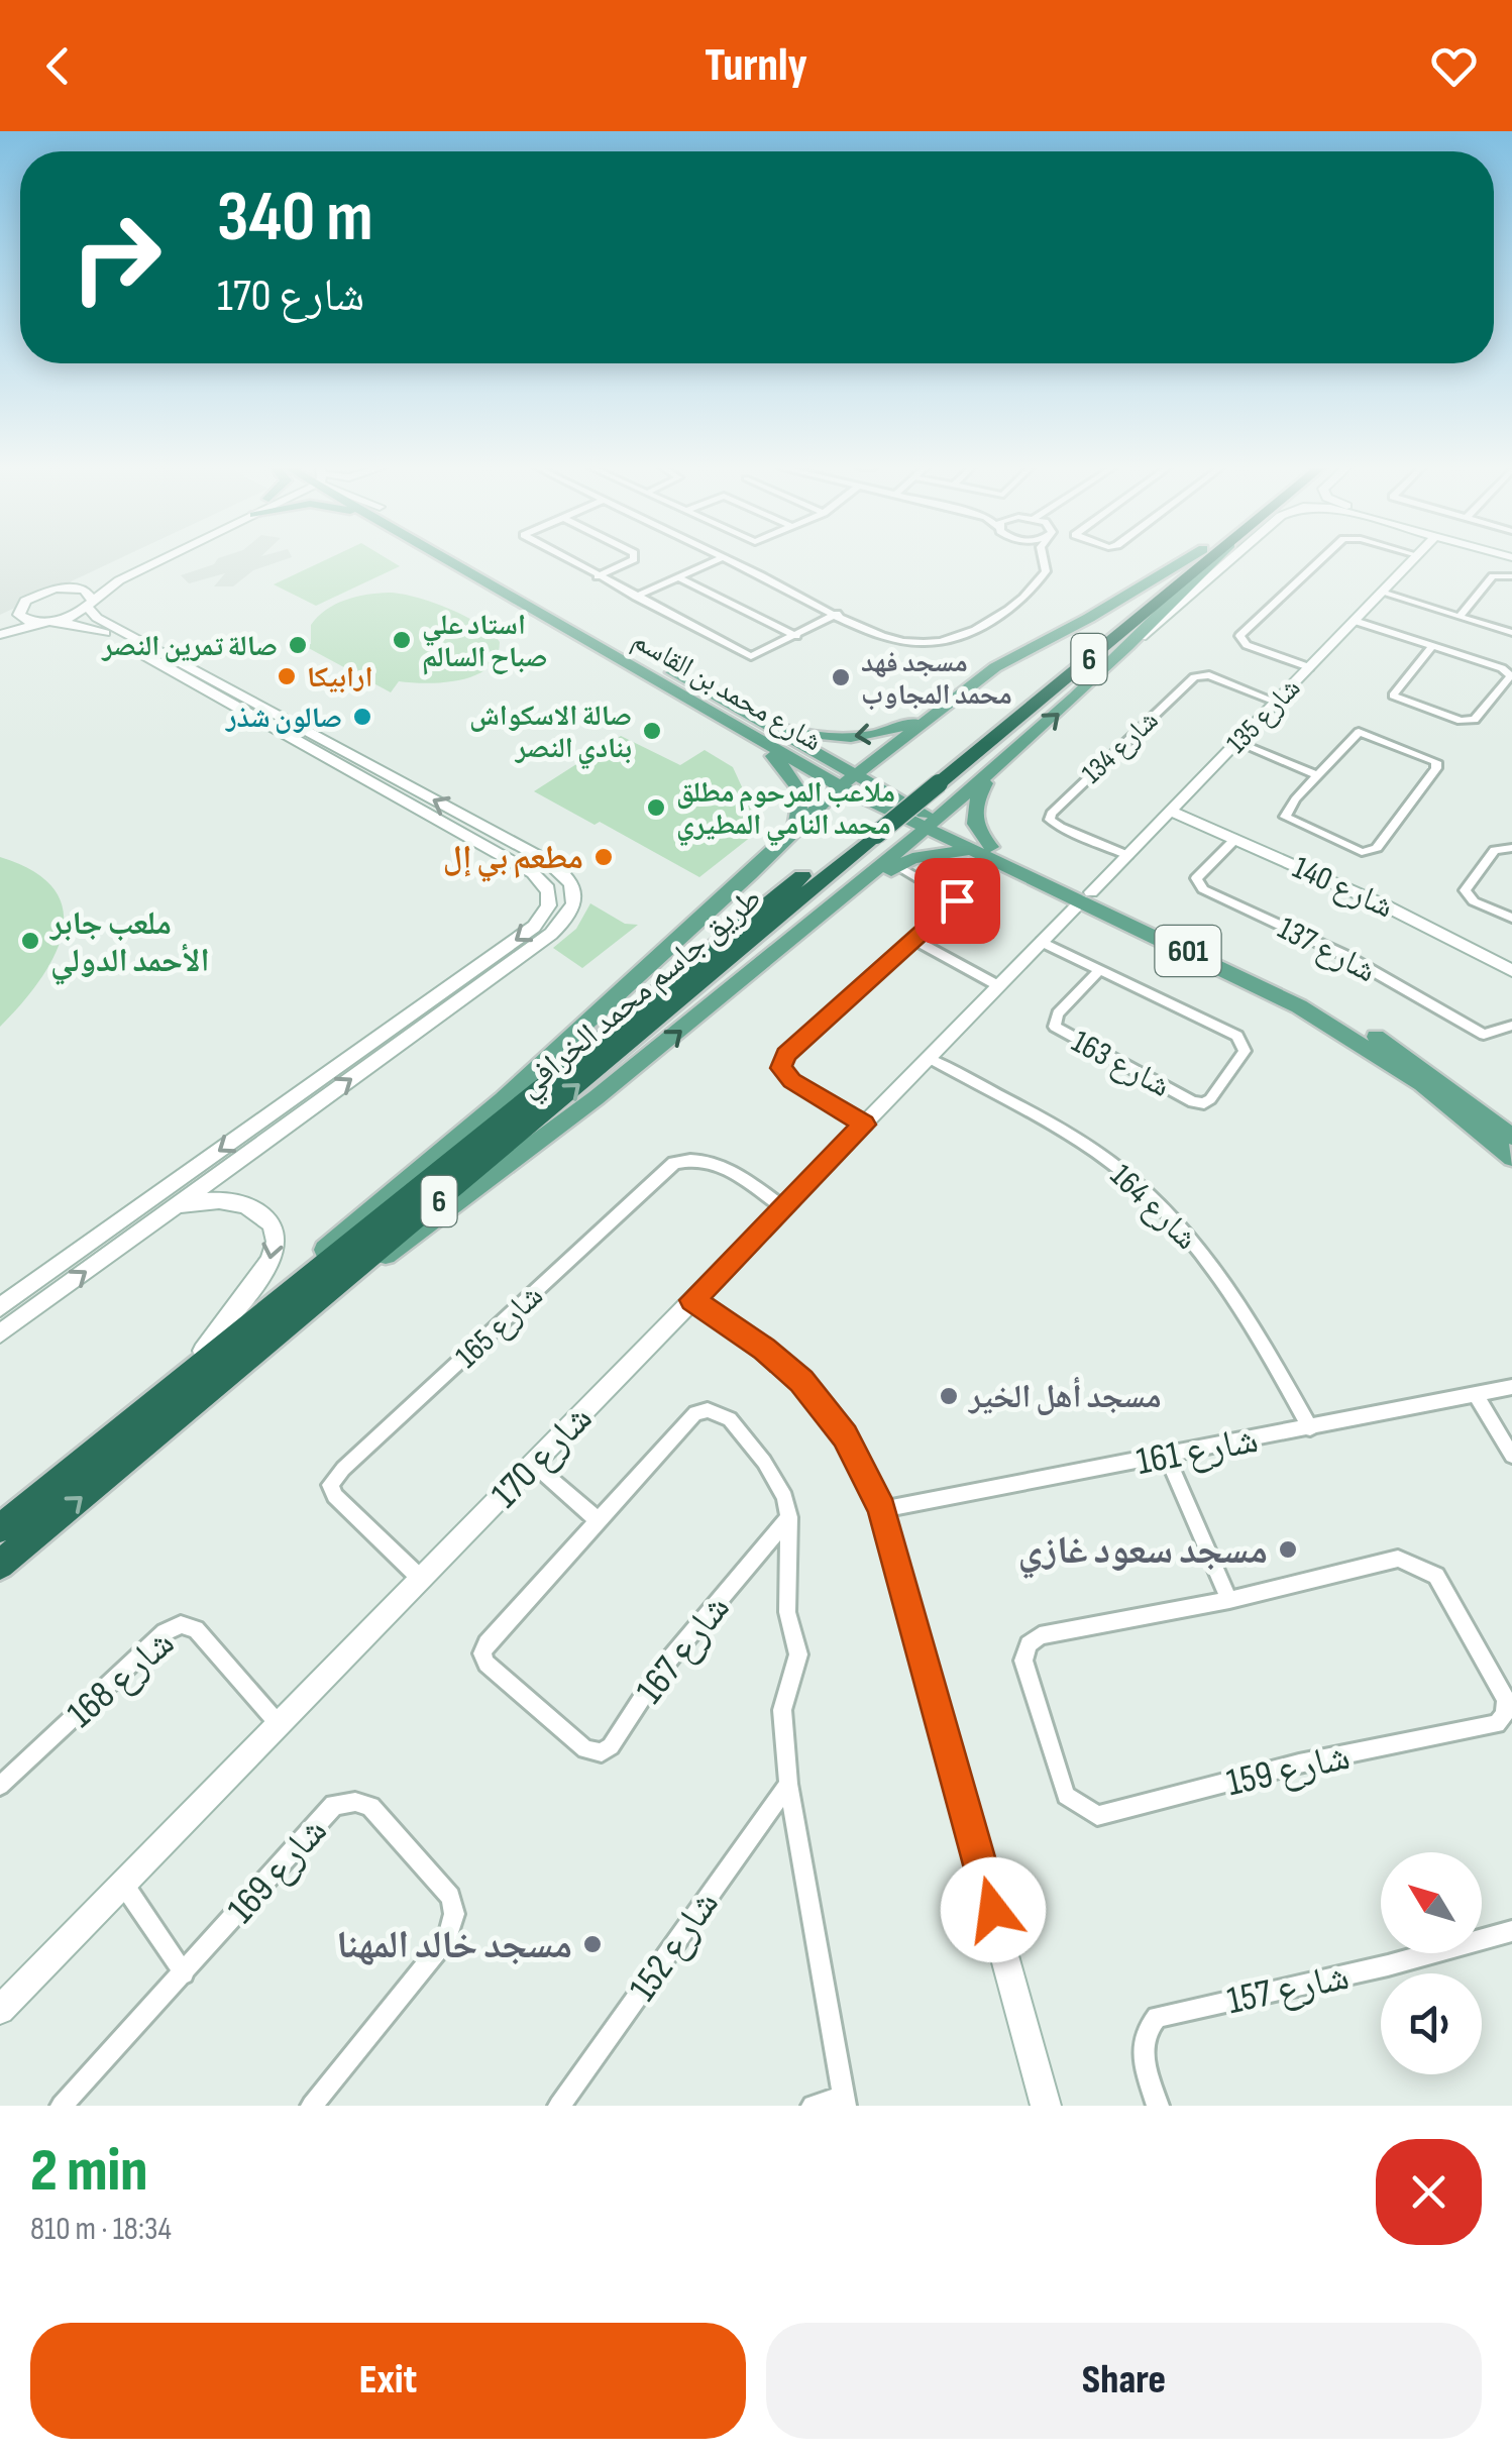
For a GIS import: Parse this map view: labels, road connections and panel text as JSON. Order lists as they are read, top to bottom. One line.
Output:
{"streets":{"highway":["6","طريق جاسم محمد الخرافي"],"main road":["شارع محمد بن القاسم","601"],"street":["شارع 135","شارع 134","شارع 140","شارع 137","شارع 163","شارع 164","شارع 165","شارع 161","شارع 170","شارع 167","شارع 168","شارع 159","شارع 169","شارع 152","شارع 157"]},"crossings":[["شارع محمد بن القاسم","شارع 135"],["شارع محمد بن القاسم","شارع 170"],["شارع 135","شارع 134"],["شارع 135","شارع 140"],["شارع 135","شارع 170"],["شارع 140","شارع 137"],["شارع 163","شارع 170"],["شارع 164","شارع 161"],["شارع 164","شارع 170"],["شارع 165","شارع 170"],["شارع 170","شارع 168"]],"places":["استاد علي صباح السالم","صالة تمرين النصر","ارابيكا","مسجد فهد محمد المجاوب","صالون شذر","صالة الاسكواش بنادي النصر","ملاعب المرحوم مطلق محمد النامي المطيري","مطعم بي إل","ملعب جابر الأحمد الدولي","مسجد أهل الخير","مسجد سعود غازي","مسجد خالد المهنا"],"north":"top left","page":{"header":"Turnly","turn":["340 m","شارع 170"],"heading":["2 min","810 m · 18:34"],"buttons":["Exit","Share"]}}
